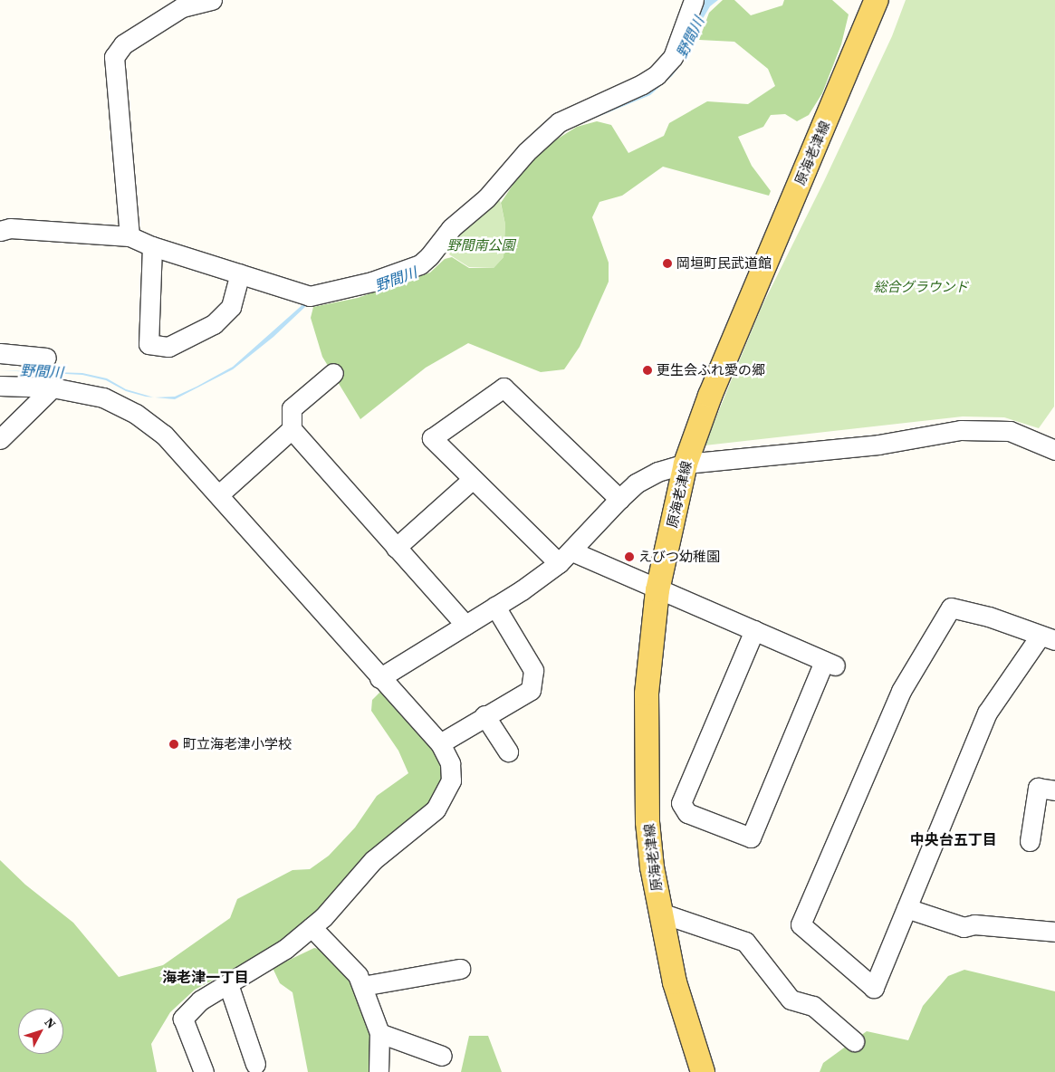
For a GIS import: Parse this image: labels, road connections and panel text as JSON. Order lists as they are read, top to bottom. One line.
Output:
{"streets":{"main road":["原海老津線"]},"districts":["中央台五丁目","海老津一丁目"],"water":["野間川"],"parks":["野間南公園","総合グラウンド"],"places":["岡垣町民武道館","更生会ふれ愛の郷","えびつ幼稚園","町立海老津小学校"],"north":"top right"}
